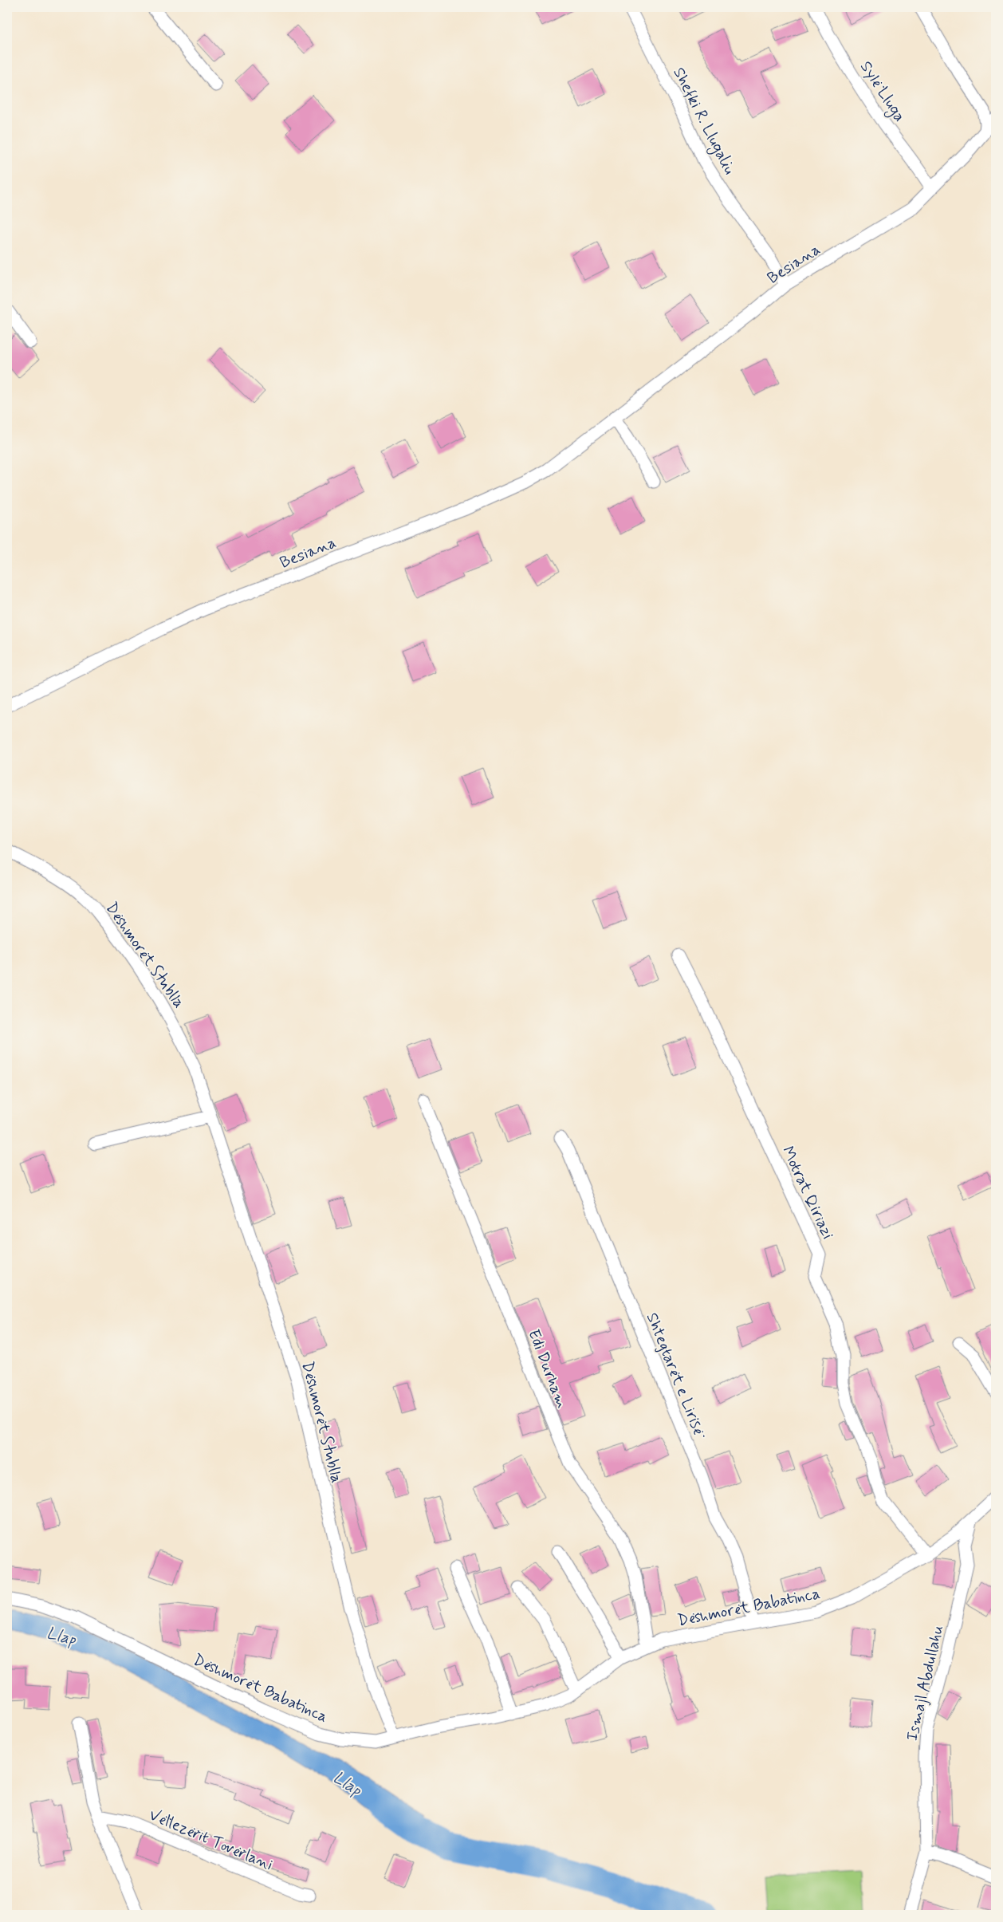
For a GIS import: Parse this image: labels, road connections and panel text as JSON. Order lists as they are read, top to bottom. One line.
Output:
{"streets":{"street":["Sylë Lluga","Shefki R. Llugaliu","Besiana","Dëshmorët Stublla","Motrat Qiriazi","Edi Durham","Shtegtarët e Lirisë","Dëshmorët Babatinca","Ismajl Abdullahu","Vëllezërit Tovërlani"]},"crossings":[["Sylë Lluga","Besiana"],["Shefki R. Llugaliu","Besiana"],["Dëshmorët Stublla","Dëshmorët Babatinca"],["Motrat Qiriazi","Dëshmorët Babatinca"],["Edi Durham","Dëshmorët Babatinca"],["Shtegtarët e Lirisë","Dëshmorët Babatinca"],["Dëshmorët Babatinca","Ismajl Abdullahu"]],"water":["Llap"]}
